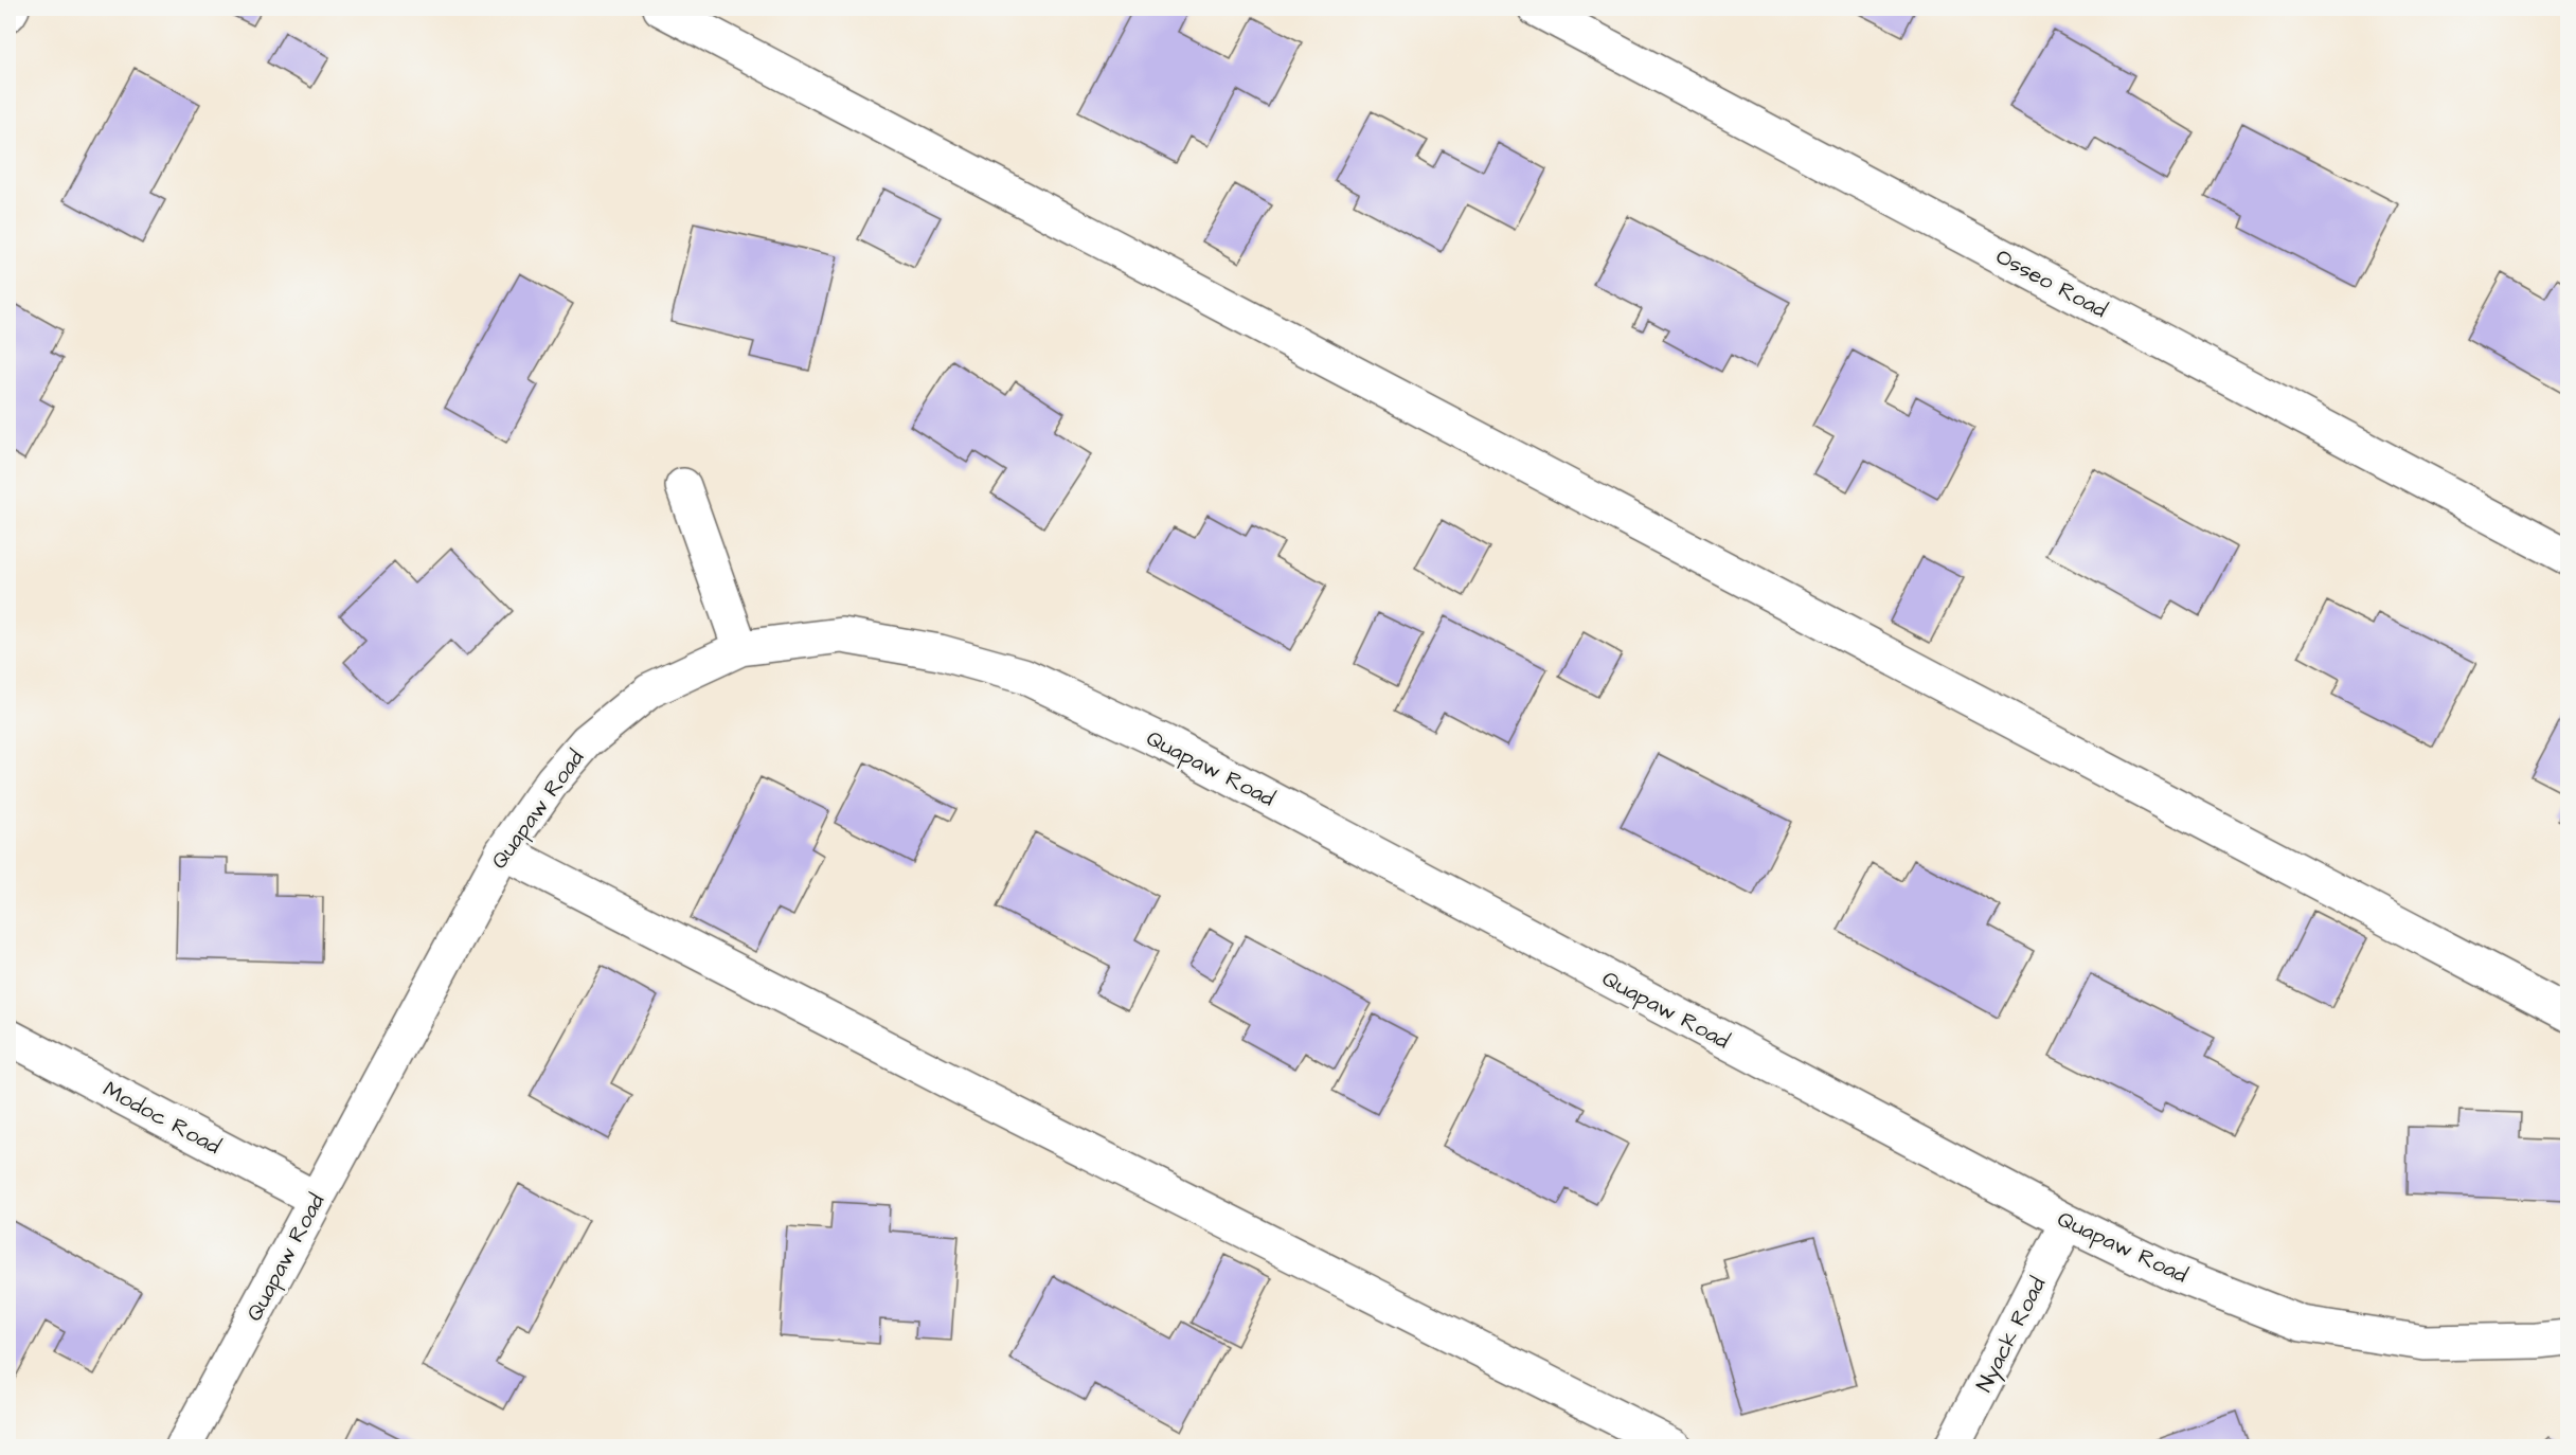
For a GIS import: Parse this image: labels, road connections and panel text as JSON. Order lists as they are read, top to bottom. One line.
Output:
{"streets":{"street":["Osseo Road","Quapaw Road","Modoc Road","Nyack Road"]},"crossings":[["Quapaw Road","Modoc Road"],["Quapaw Road","Nyack Road"]]}
